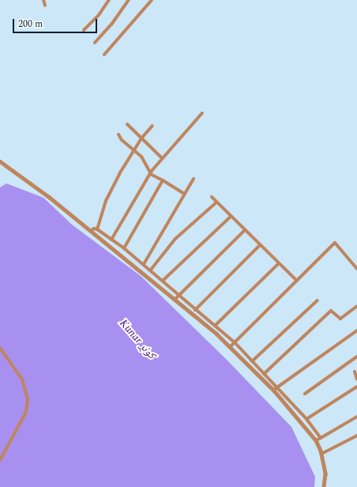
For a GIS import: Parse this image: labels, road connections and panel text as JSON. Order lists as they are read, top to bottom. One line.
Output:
{"water":["Kunar کونړ"],"scale_bar":"200 m"}
